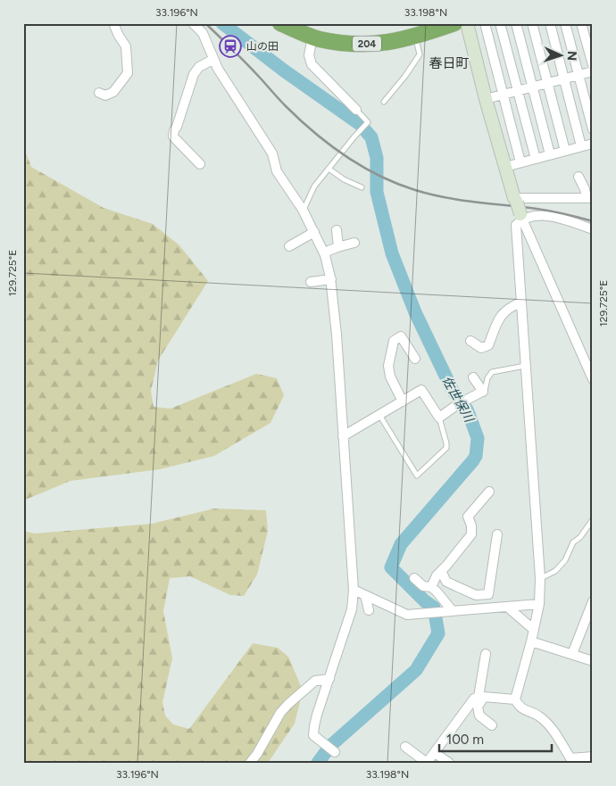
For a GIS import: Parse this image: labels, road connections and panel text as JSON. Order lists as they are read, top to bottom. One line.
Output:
{"streets":{"highway":["204"]},"districts":["春日町"],"water":["佐世保川"],"places":{"station":["山の田"]},"scale_bar":"100 m","north":"right","coordinates":["33.196°N","33.198°N","129.725°E"]}
